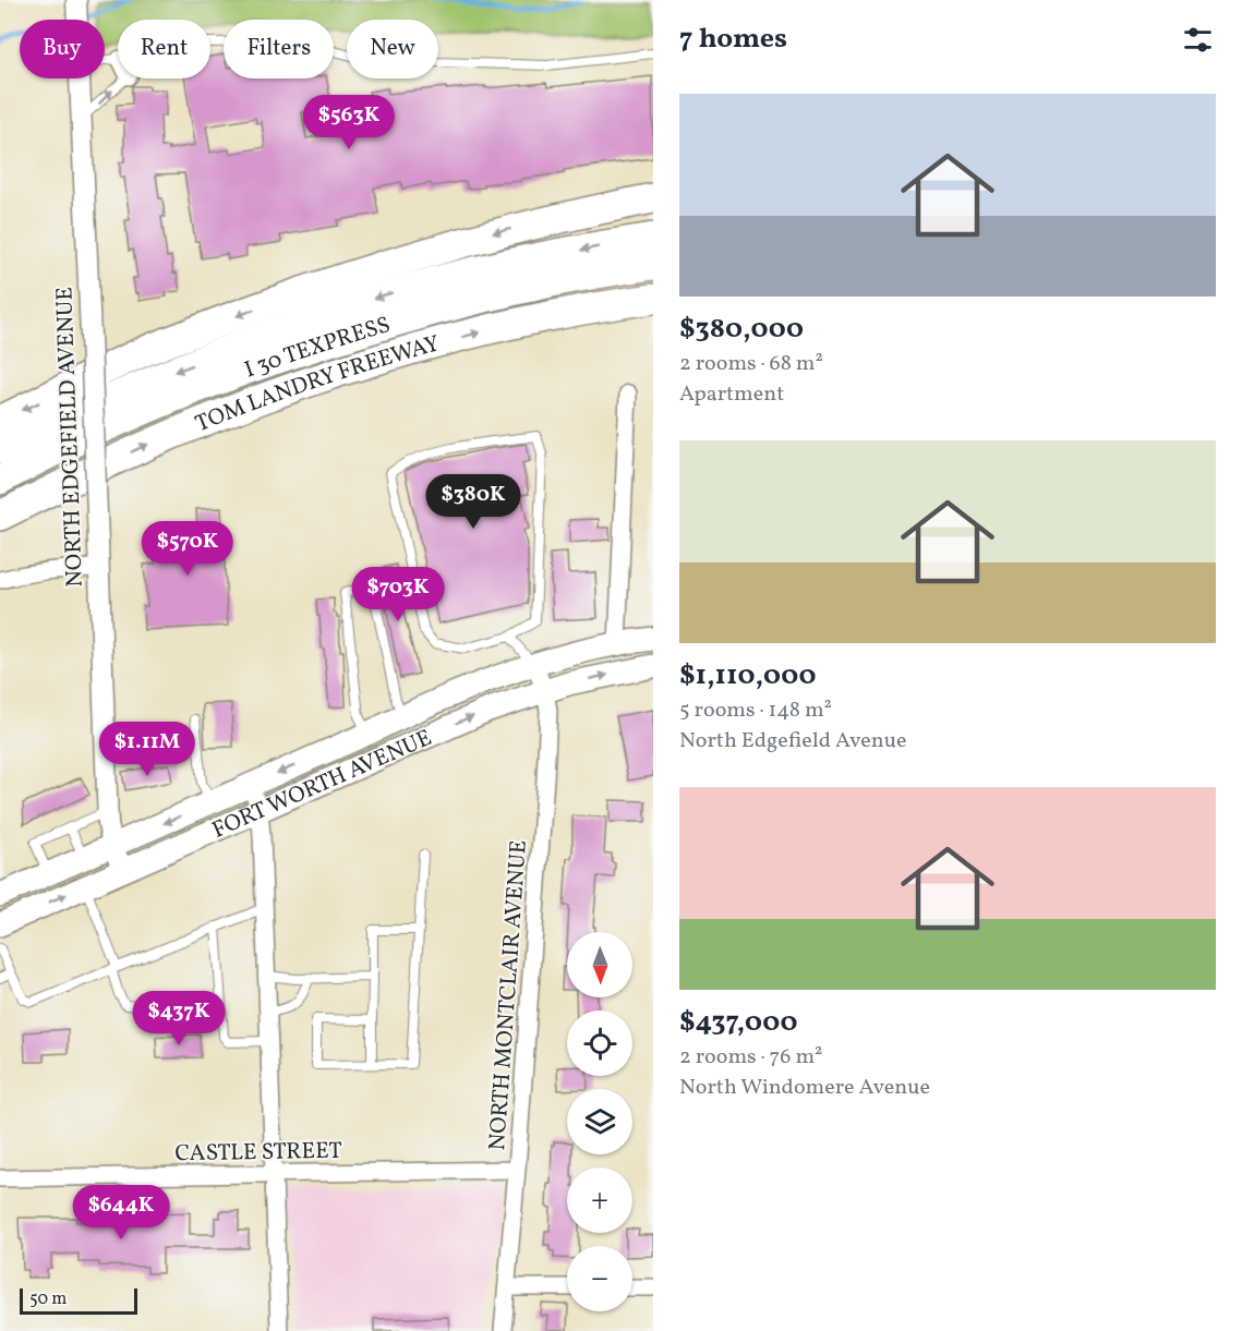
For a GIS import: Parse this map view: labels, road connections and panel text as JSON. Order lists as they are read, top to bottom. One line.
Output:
{"streets":{"highway":["I 30 TEXPRESS","TOM LANDRY FREEWAY"],"main road":["FORT WORTH AVENUE"],"street":["NORTH EDGEFIELD AVENUE","NORTH MONTCLAIR AVENUE","CASTLE STREET"]},"crossings":[["NORTH EDGEFIELD AVENUE","FORT WORTH AVENUE"],["FORT WORTH AVENUE","NORTH MONTCLAIR AVENUE"],["NORTH MONTCLAIR AVENUE","CASTLE STREET"]],"scale_bar":"50 m","north":"bottom","page":{"heading":"7 homes","chip":["Buy","Rent","Filters","New"],"list":[{"name":"$380,000","note":"2 rooms · 68 m² · Apartment"},{"name":"$1,110,000","note":"5 rooms · 148 m² · North Edgefield Avenue"},{"name":"$437,000","note":"2 rooms · 76 m² · North Windomere Avenue"}],"price":["$563K","$380K","$570K","$703K","$1.11M","$437K","$644K"],"map_buttons":["+","−"],"scale":"50 m"}}
